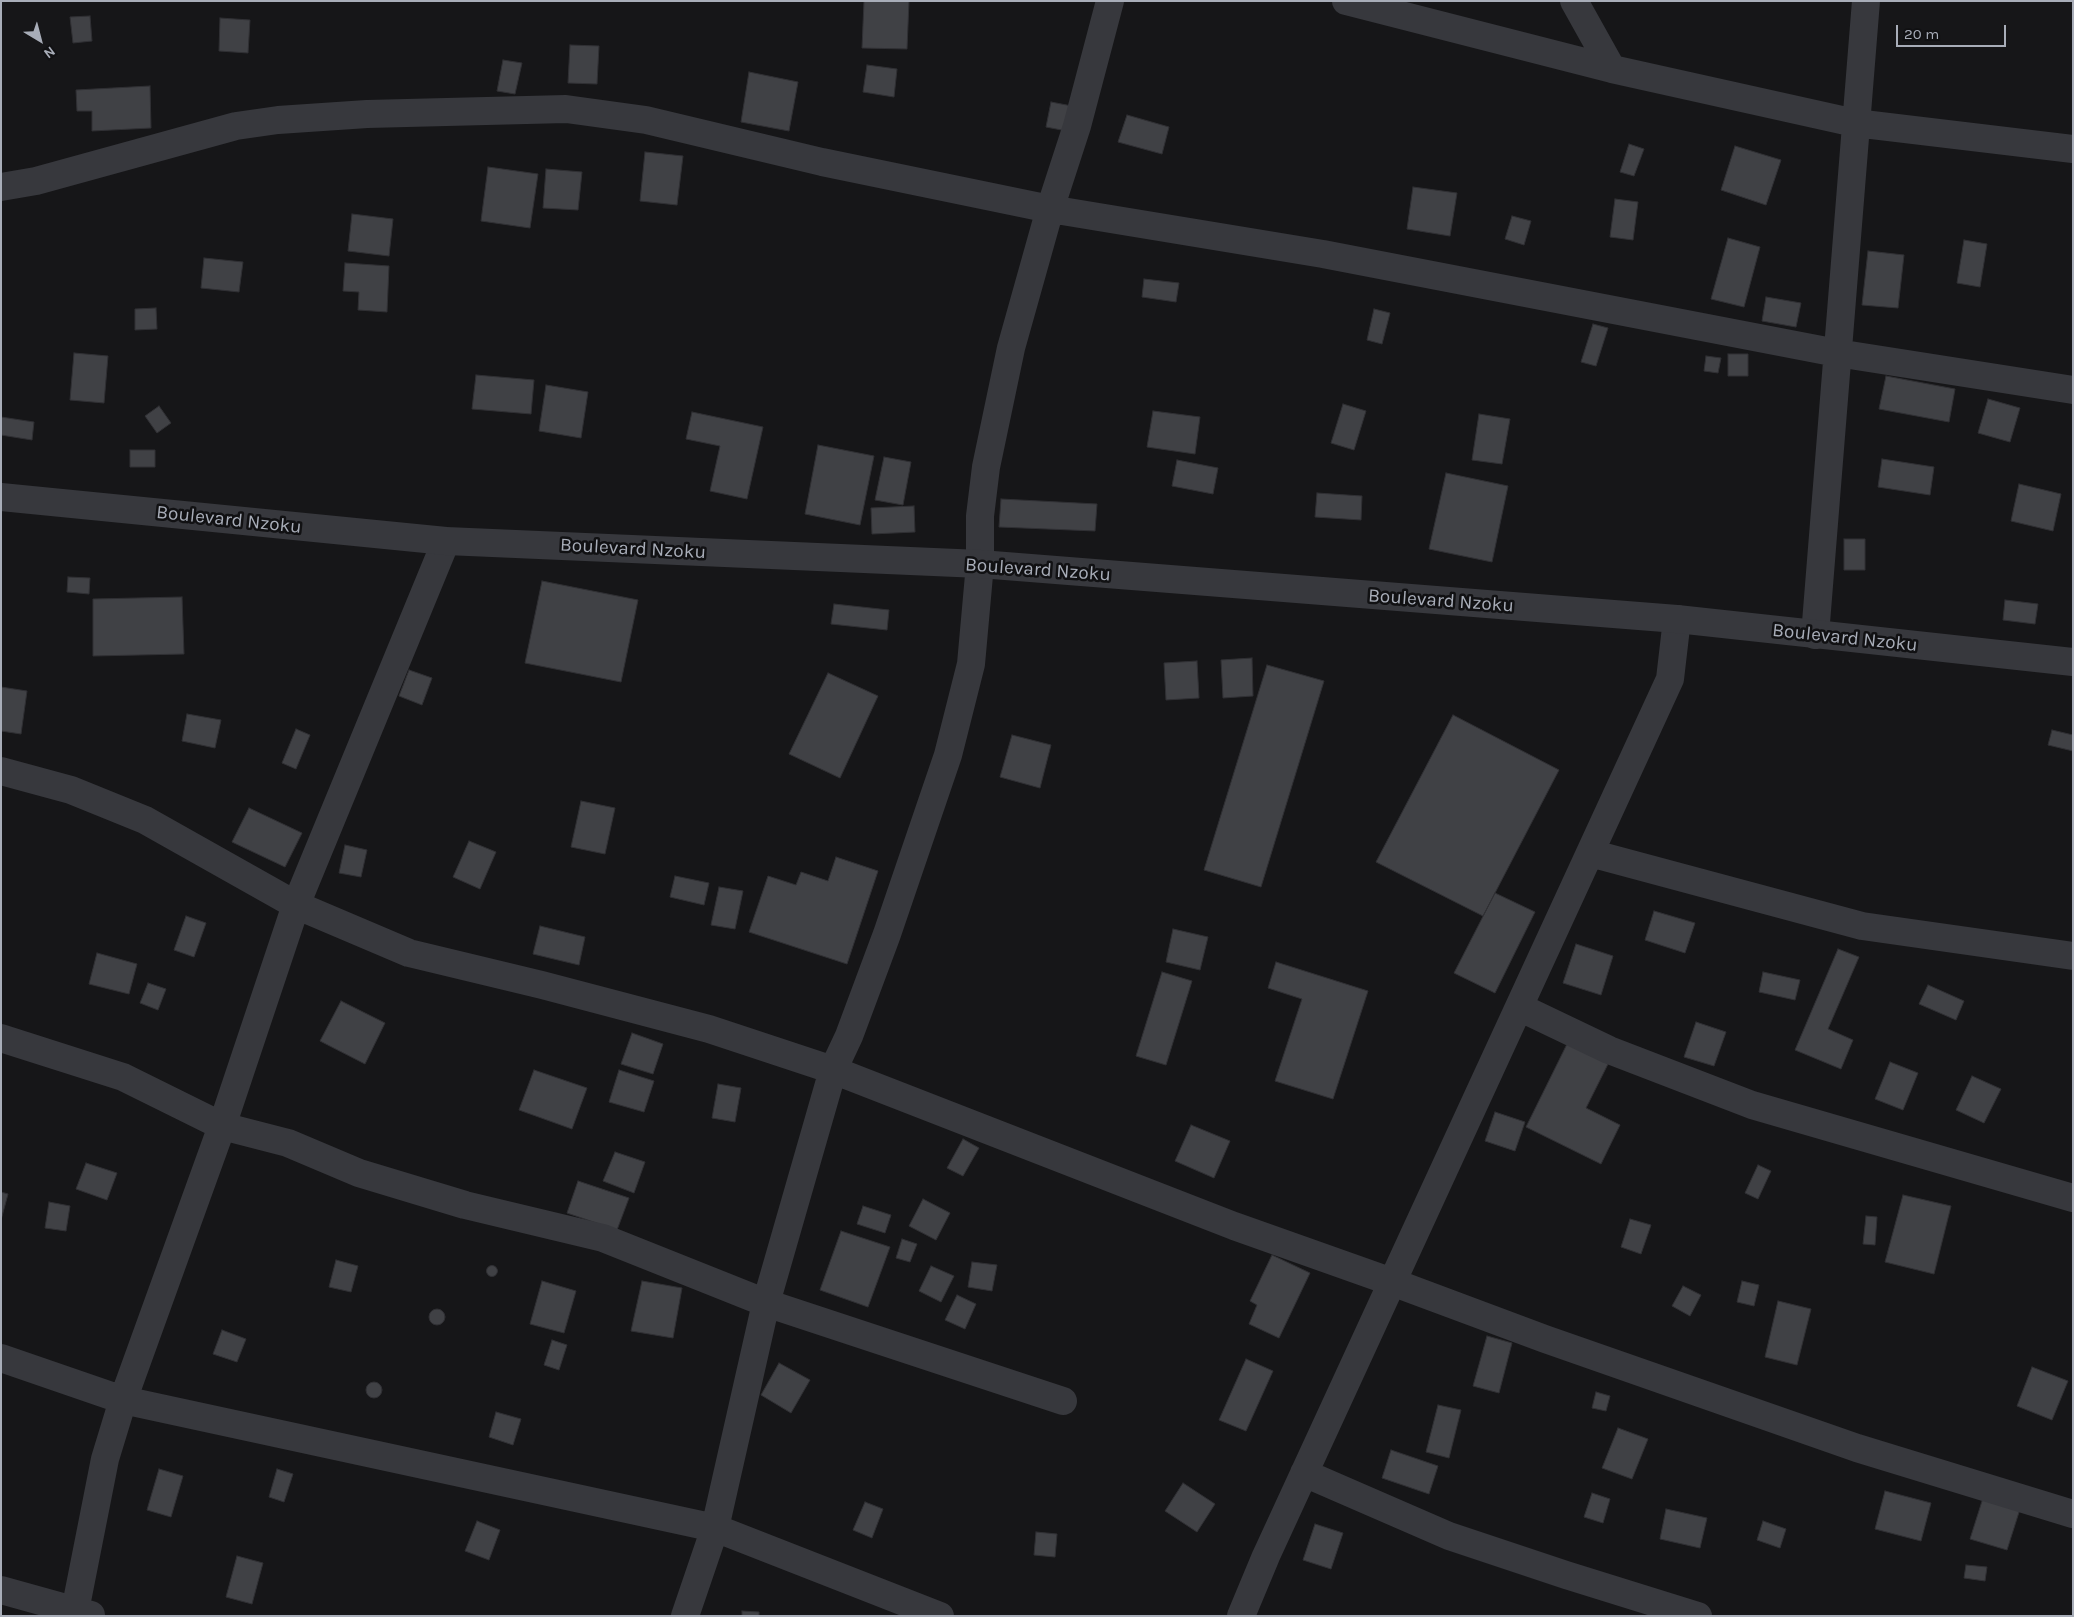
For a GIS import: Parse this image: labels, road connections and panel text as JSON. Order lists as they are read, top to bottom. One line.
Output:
{"streets":{"street":["Boulevard Nzoku"]},"scale_bar":"20 m","north":"bottom right"}
